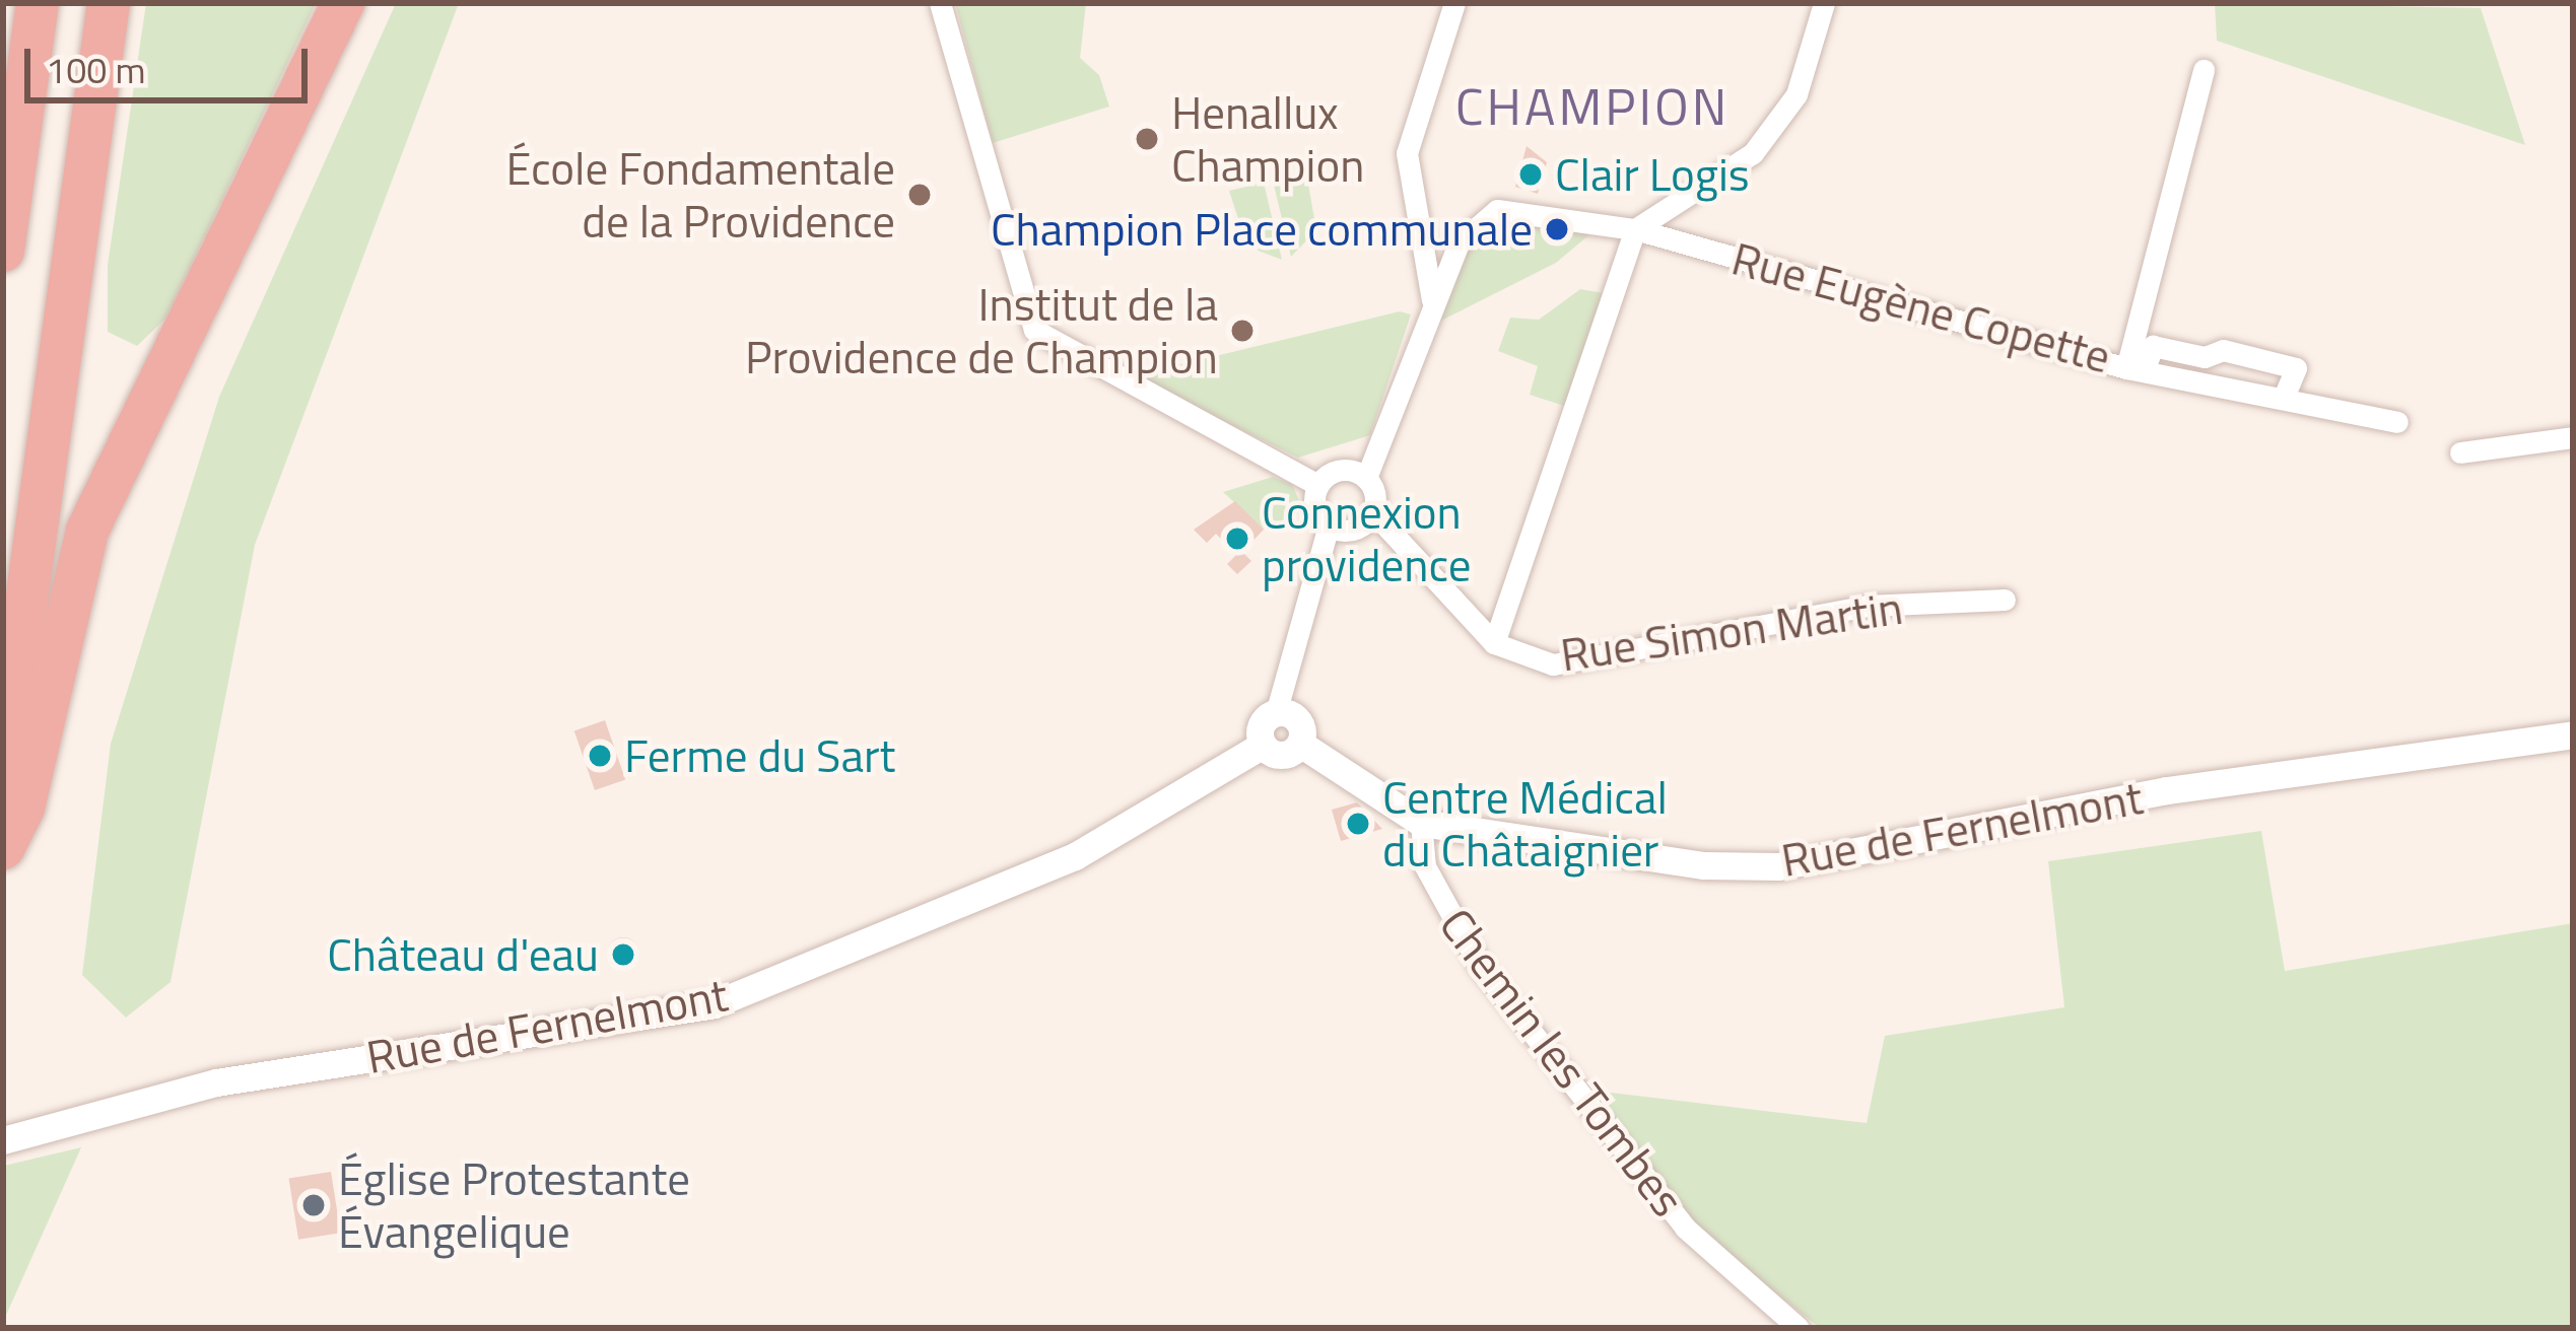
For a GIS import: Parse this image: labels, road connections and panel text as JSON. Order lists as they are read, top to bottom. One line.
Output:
{"streets":{"street":["Rue Eugène Copette","Rue Simon Martin","Rue de Fernelmont","Chemin les Tombes"]},"crossings":[["Rue de Fernelmont","Chemin les Tombes"]],"districts":["CHAMPION"],"places":["Henallux Champion","Clair Logis","École Fondamentale de la Providence","Champion Place communale","Institut de la Providence de Champion","Connexion providence","Ferme du Sart","Centre Médical du Châtaignier","Château d'eau","Église Protestante Évangelique"],"scale_bar":"100 m"}
